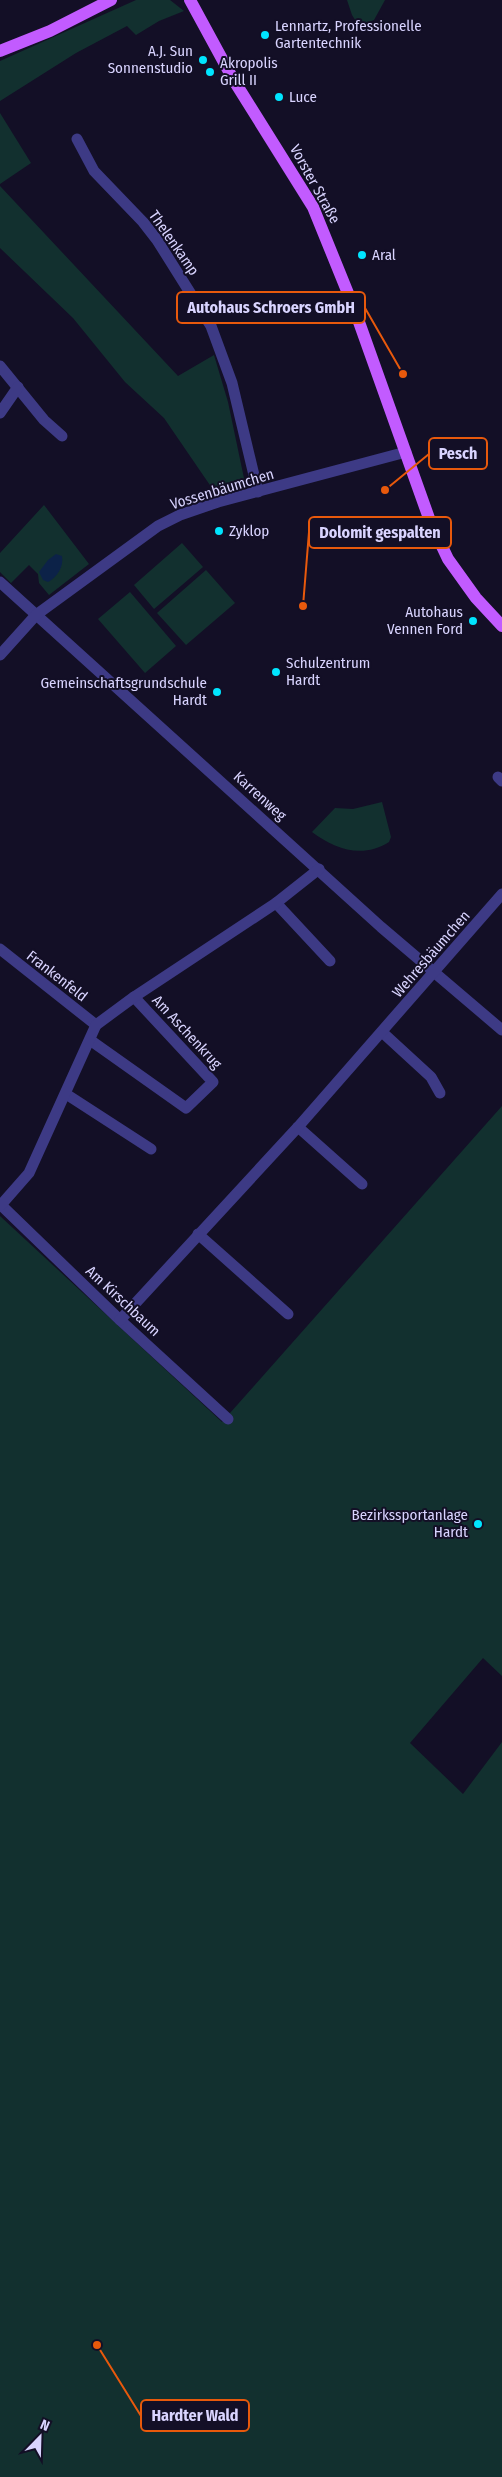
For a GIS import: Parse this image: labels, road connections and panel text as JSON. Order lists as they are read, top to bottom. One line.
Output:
{"streets":{"main road":["Vorster Straße"],"street":["Thelenkamp","Vossenbäumchen","Karrenweg","Wehresbäumchen","Frankenfeld","Am Aschenkrug","Am Kirschbaum"]},"crossings":[["Vorster Straße","Vossenbäumchen"],["Thelenkamp","Vossenbäumchen"],["Vossenbäumchen","Karrenweg"],["Karrenweg","Wehresbäumchen"],["Karrenweg","Am Aschenkrug"],["Wehresbäumchen","Am Kirschbaum"],["Frankenfeld","Am Aschenkrug"]],"places":["Lennartz, Professionelle Gartentechnik","A.J. Sun Sonnenstudio","Akropolis Grill II","Luce","Aral","Autohaus Schroers GmbH","Pesch","Zyklop","Dolomit gespalten","Autohaus Vennen Ford","Schulzentrum Hardt","Gemeinschaftsgrundschule Hardt","Bezirkssportanlage Hardt","Hardter Wald"],"north":"top right"}
